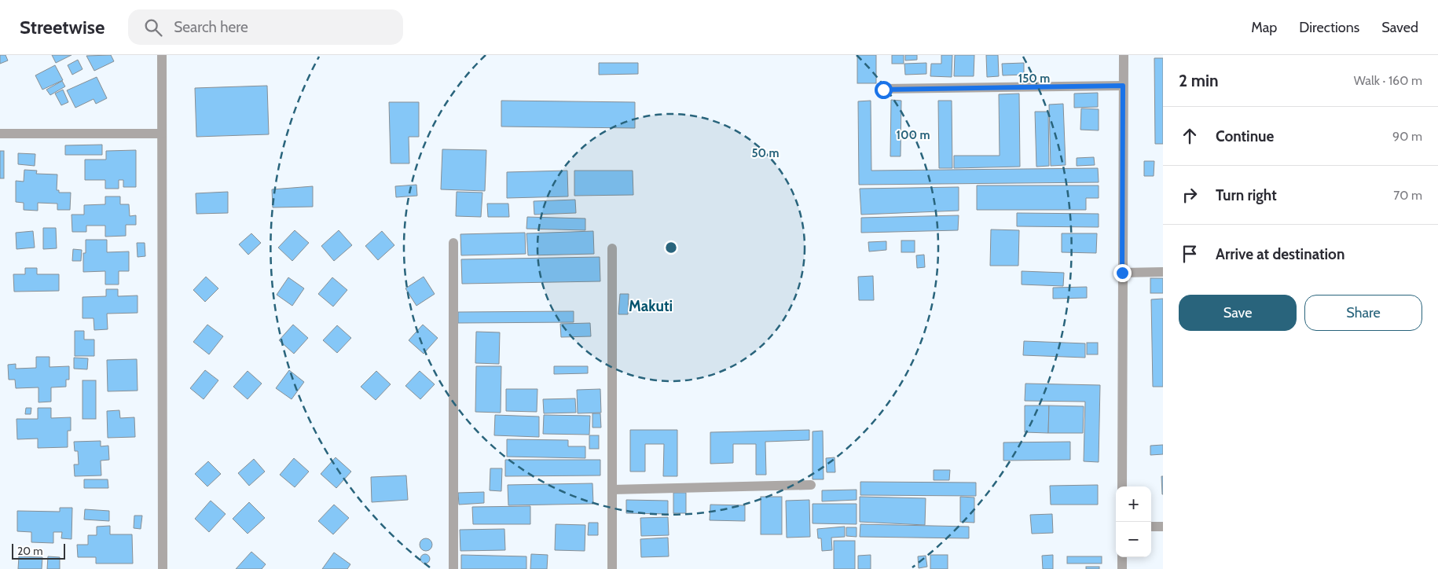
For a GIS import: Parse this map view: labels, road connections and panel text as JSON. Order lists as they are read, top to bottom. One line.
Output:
{"districts":["Makuti"],"scale_bar":"20 m","page":{"header":"Streetwise","search":"Search here","nav":["Map","Directions","Saved"],"heading":["2 min","Walk · 160 m"],"list":[["Continue","90 m"],["Turn right","70 m"],"Arrive at destination"],"buttons":["Save","Share"],"map_buttons":["+","−"],"scale":"20 m"},"rings":["150 m","100 m","50 m"]}
